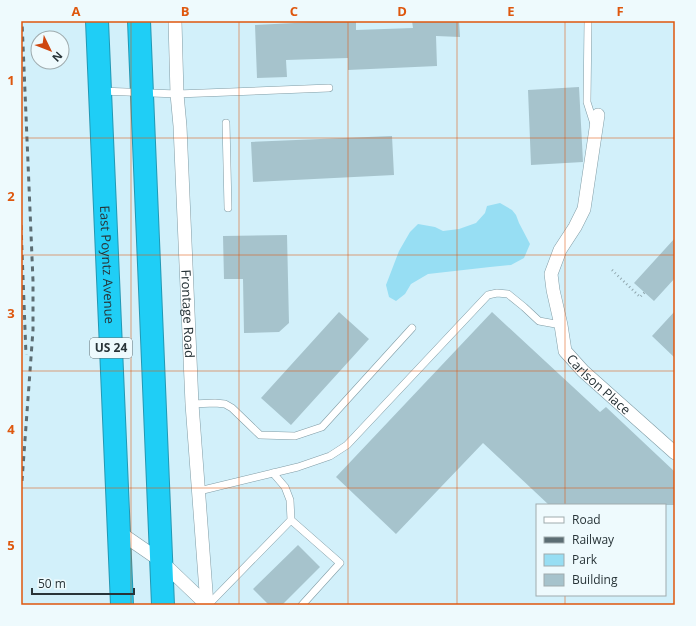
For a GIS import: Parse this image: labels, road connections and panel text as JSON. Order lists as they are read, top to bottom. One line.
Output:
{"streets":{"highway":["East Poyntz Avenue","US 24"],"street":["Frontage Road","Carlson Place"]},"legend":["Road","Railway","Park","Building"],"scale_bar":"50 m","north":"bottom right","grid":{"columns":["A","B","C","D","E","F"],"rows":["1","2","3","4","5"]}}
